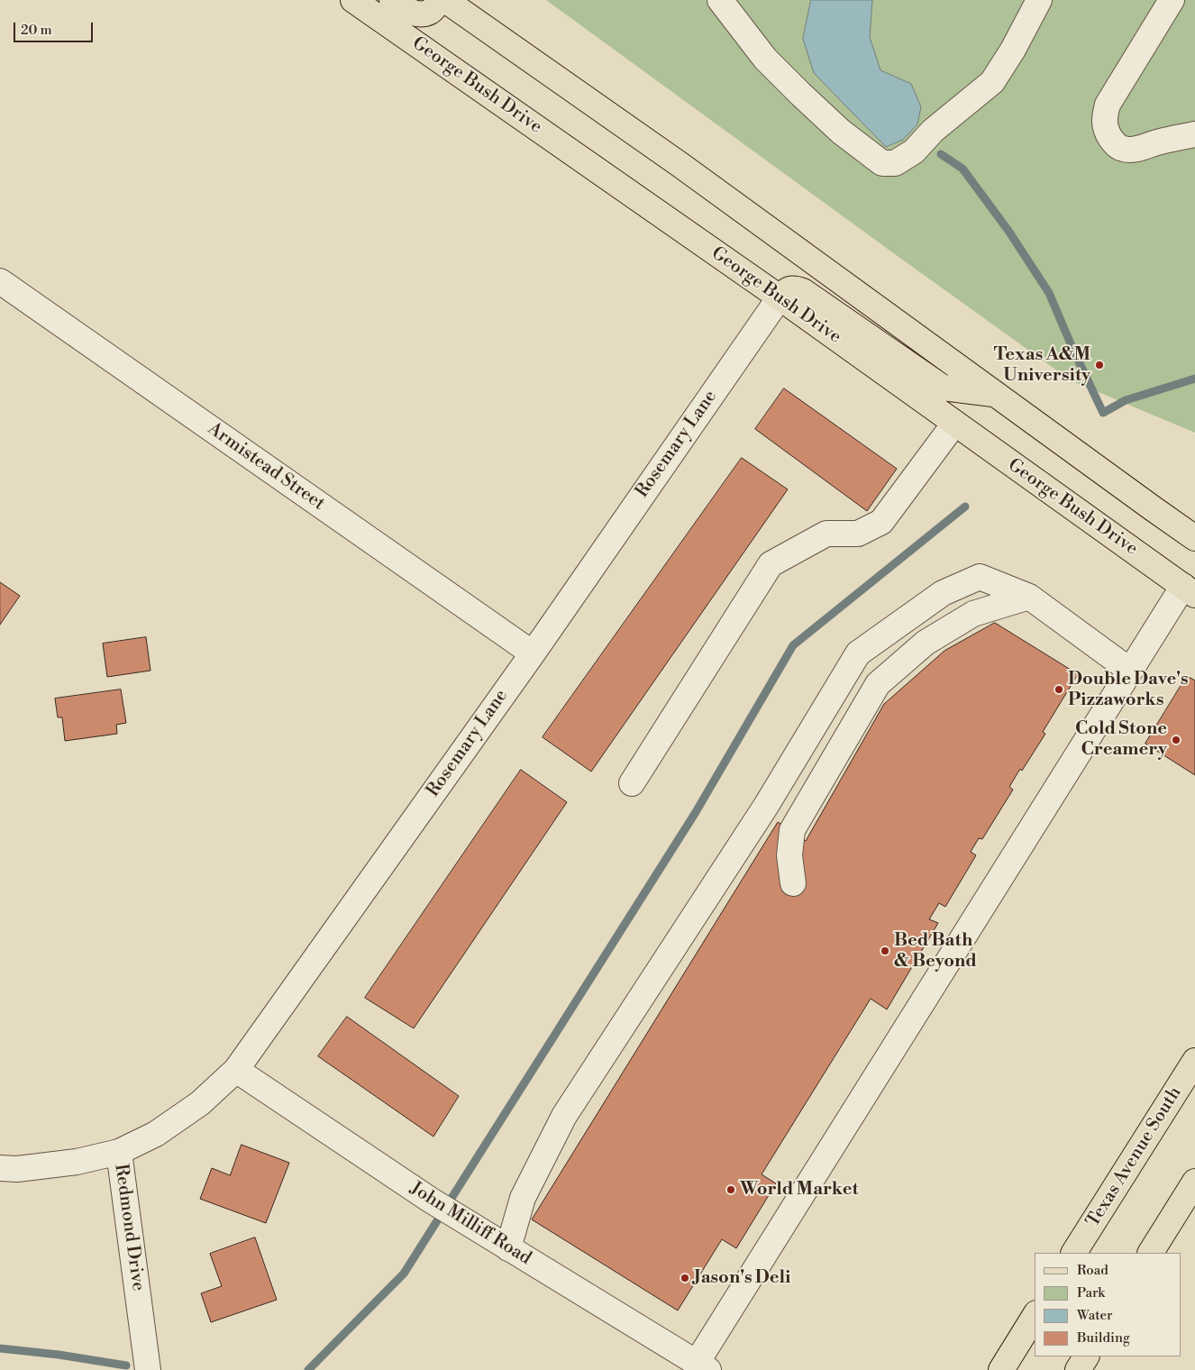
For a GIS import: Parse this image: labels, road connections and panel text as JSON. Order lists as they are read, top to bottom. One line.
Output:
{"streets":{"main road":["George Bush Drive","Texas Avenue South"],"street":["Rosemary Lane","Armistead Street","John Milliff Road","Redmond Drive"]},"crossings":[["George Bush Drive","Rosemary Lane"],["Rosemary Lane","Armistead Street"],["Rosemary Lane","John Milliff Road"],["Rosemary Lane","Redmond Drive"]],"places":["Texas A&M University","Double Dave's Pizzaworks","Cold Stone Creamery","Bed Bath & Beyond","World Market","Jason's Deli"],"legend":["Road","Park","Water","Building"],"scale_bar":"20 m"}
